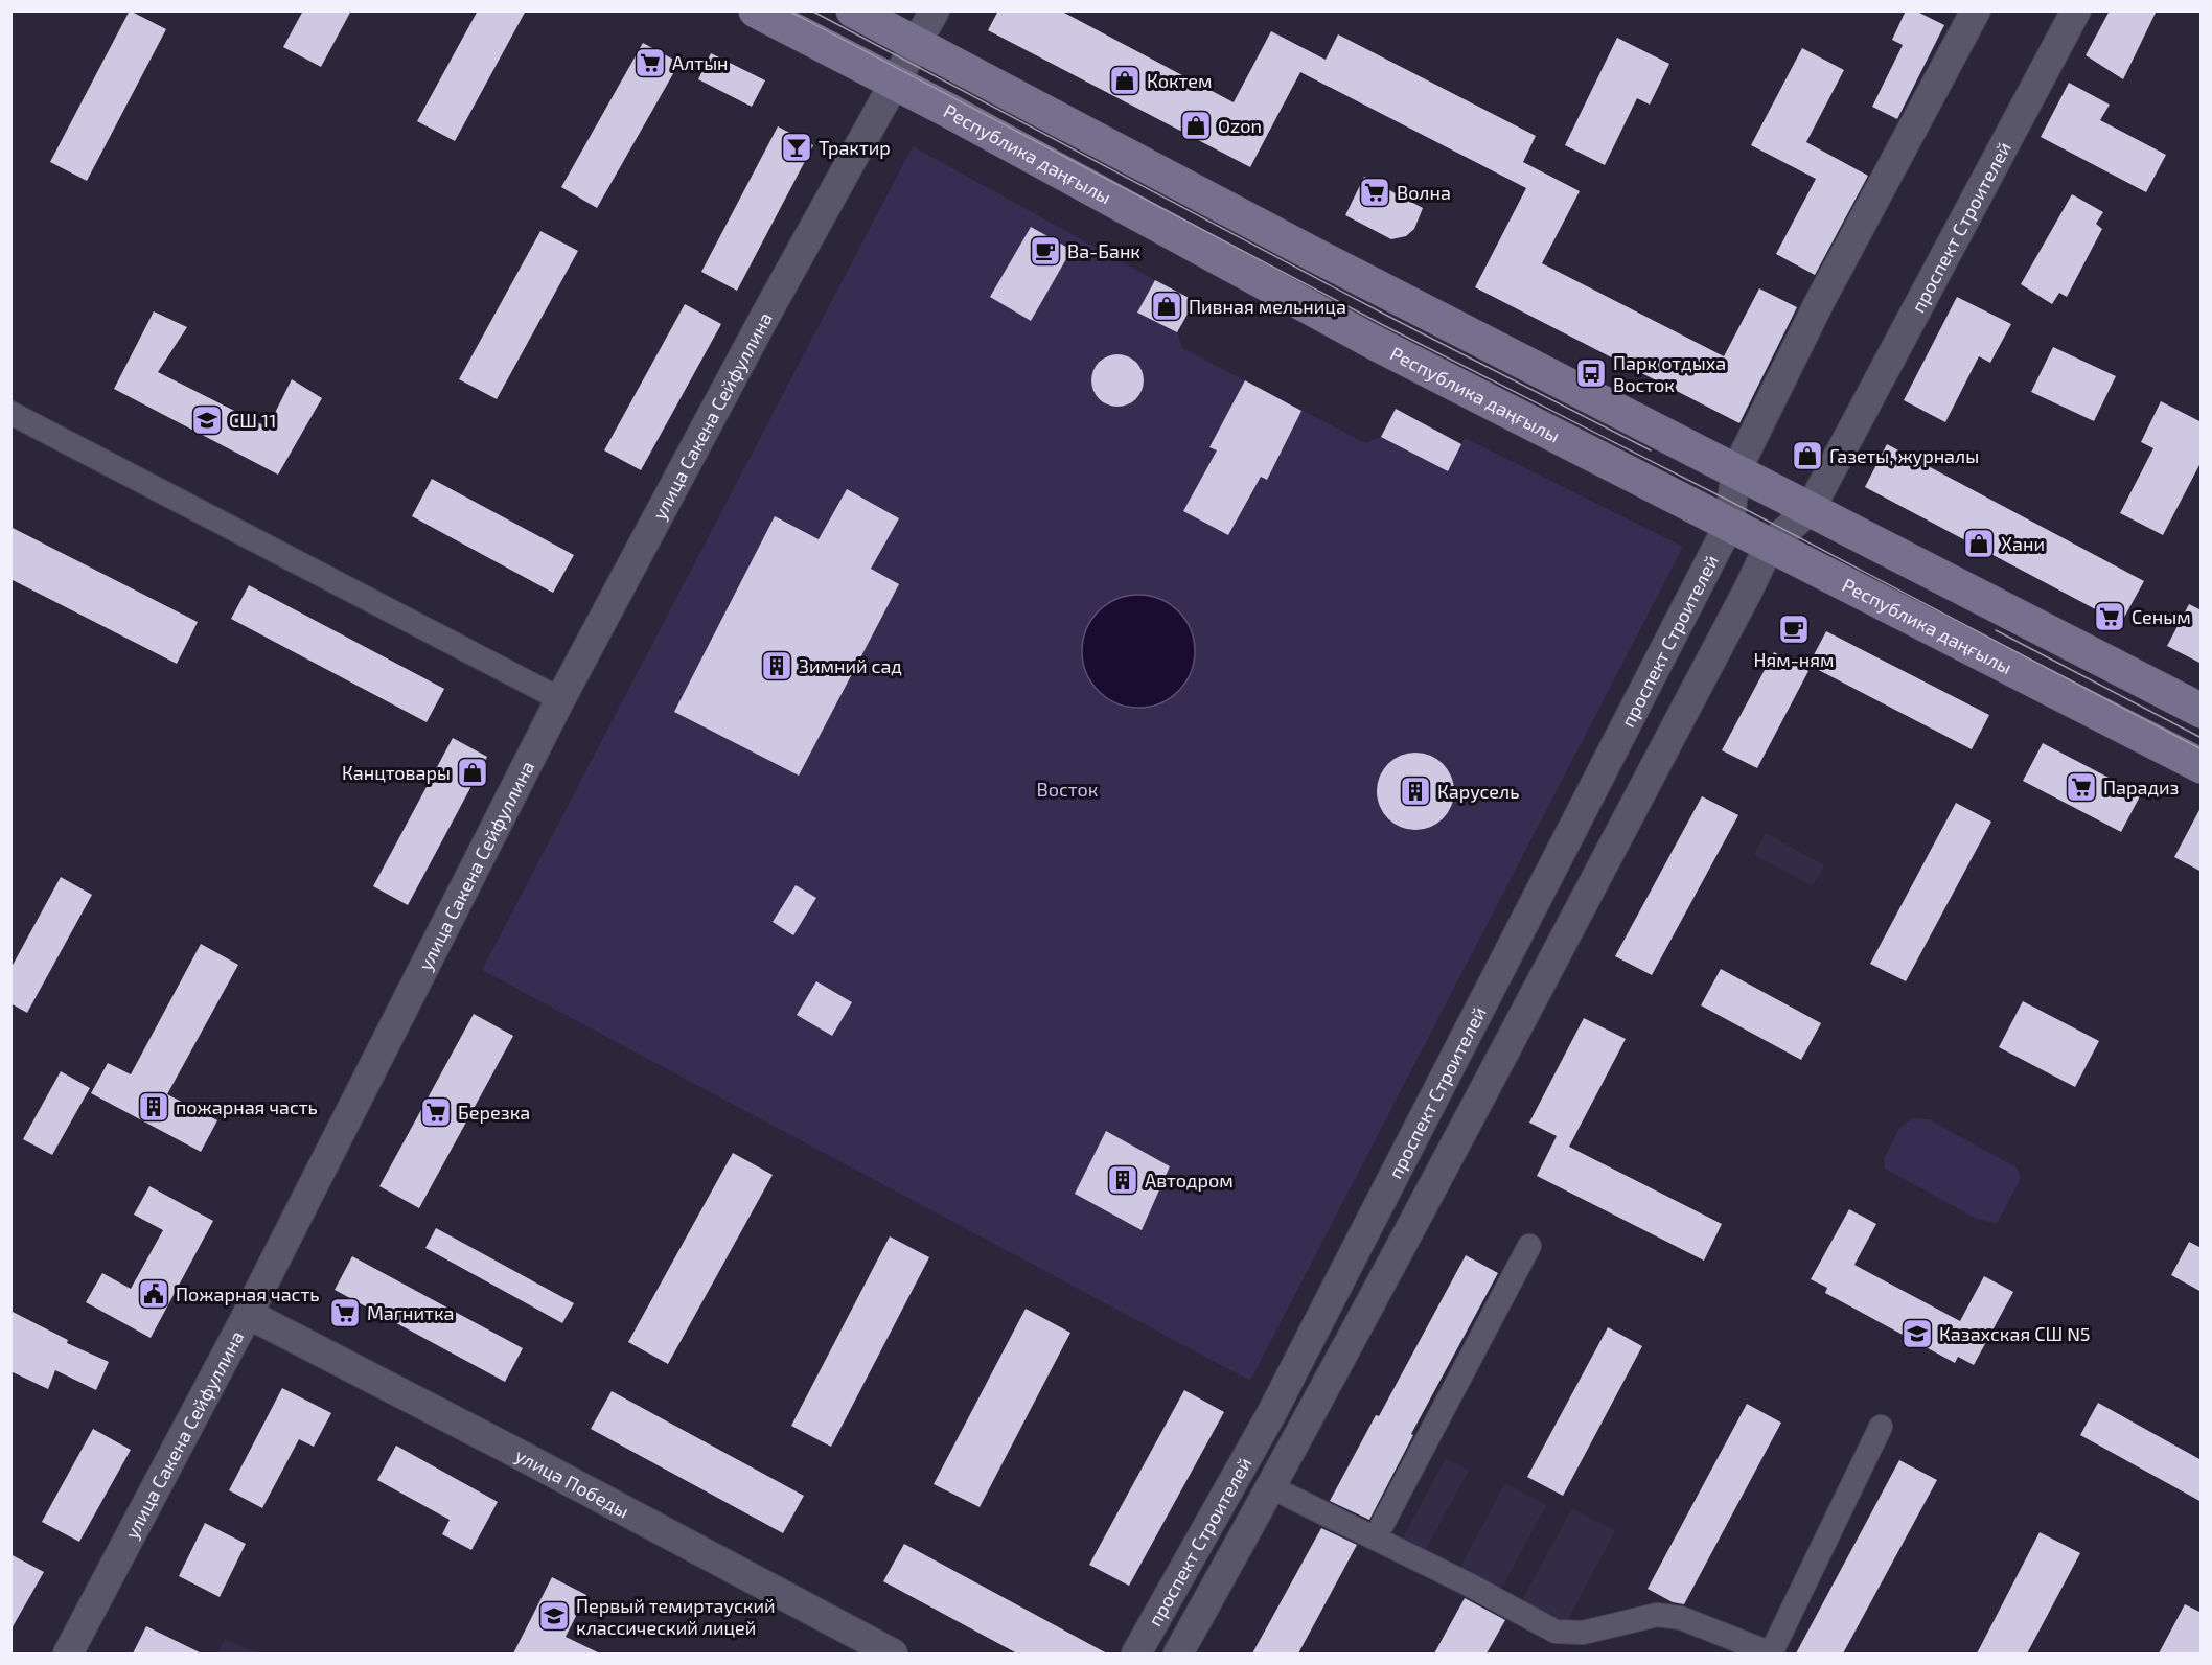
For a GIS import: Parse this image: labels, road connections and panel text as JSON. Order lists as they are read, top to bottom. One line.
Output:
{"streets":{"main road":["Республика даңғылы"],"street":["проспект Строителей","улица Сакена Сейфуллина","улица Победы"]},"crossings":[["Республика даңғылы","проспект Строителей"],["Республика даңғылы","улица Сакена Сейфуллина"],["улица Сакена Сейфуллина","улица Победы"]],"parks":["Восток"],"places":{"supermarket":["Алтын","Волна","Сеным","Парадиз","Березка","Магнитка"],"shop":["Коктем","Ozon","Пивная мельница","Газеты, журналы","Хани","Канцтовары"],"bar":["Трактир"],"cafe":["Ва-Банк","Ням-ням"],"bus stop":["Парк отдыха Восток"],"school or university":["СШ 11","Казахская СШ N5","Первый темиртауский классический лицей"],"building":["Зимний сад","Карусель","пожарная часть","Автодром"],"public building":["Пожарная часть"]}}
